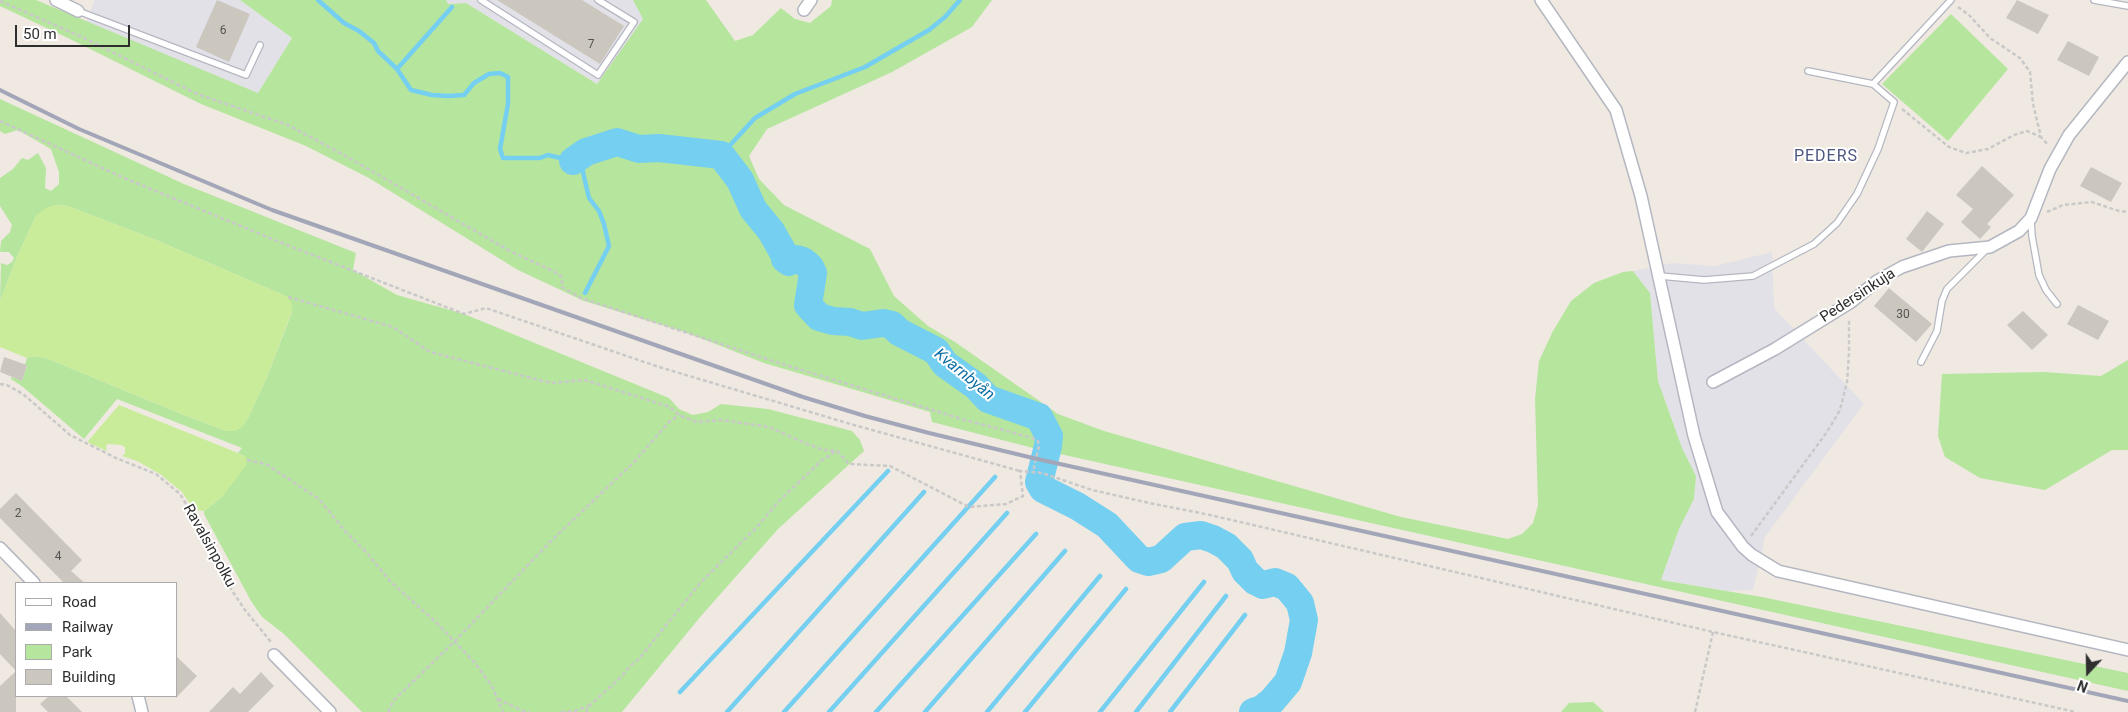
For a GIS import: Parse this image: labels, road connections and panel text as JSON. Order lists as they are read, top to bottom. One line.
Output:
{"streets":{"street":["Pedersinkuja"],"path":["Ravalsinpolku"]},"districts":["PEDERS"],"water":["Kvarnbyån"],"house_numbers":["6","7","30","2","4"],"legend":["Road","Railway","Park","Building"],"scale_bar":"50 m","north":"bottom"}
